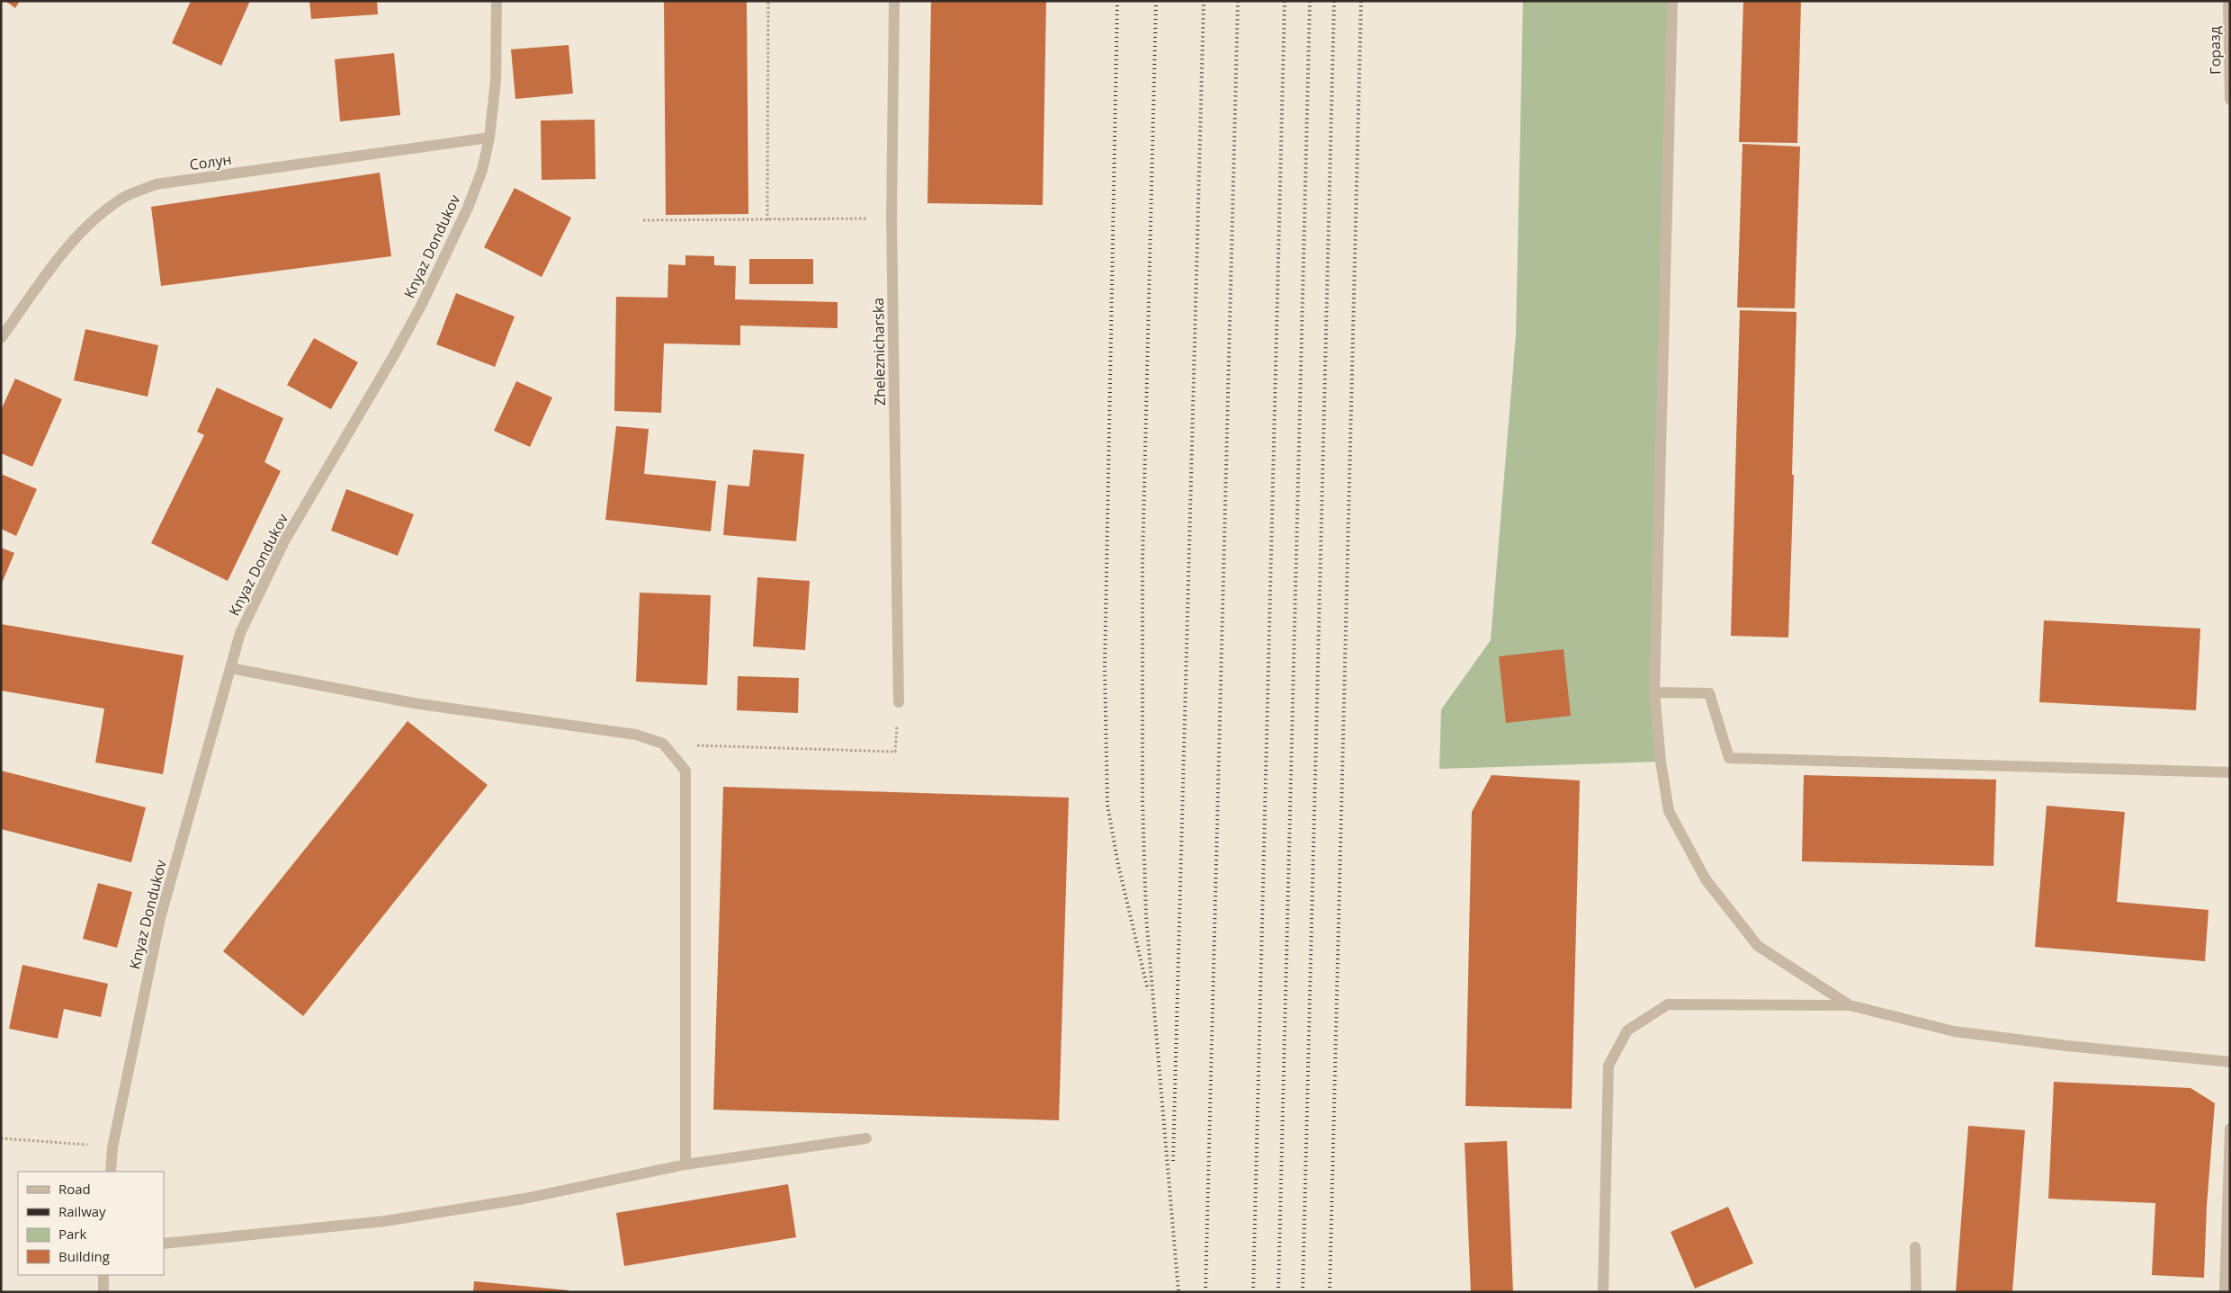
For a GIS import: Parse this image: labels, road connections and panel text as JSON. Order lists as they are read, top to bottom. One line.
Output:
{"streets":{"street":["Горазд","Солун","Knyaz Dondukov","Zheleznicharska"]},"crossings":[["Солун","Knyaz Dondukov"]],"legend":["Road","Railway","Park","Building"]}
